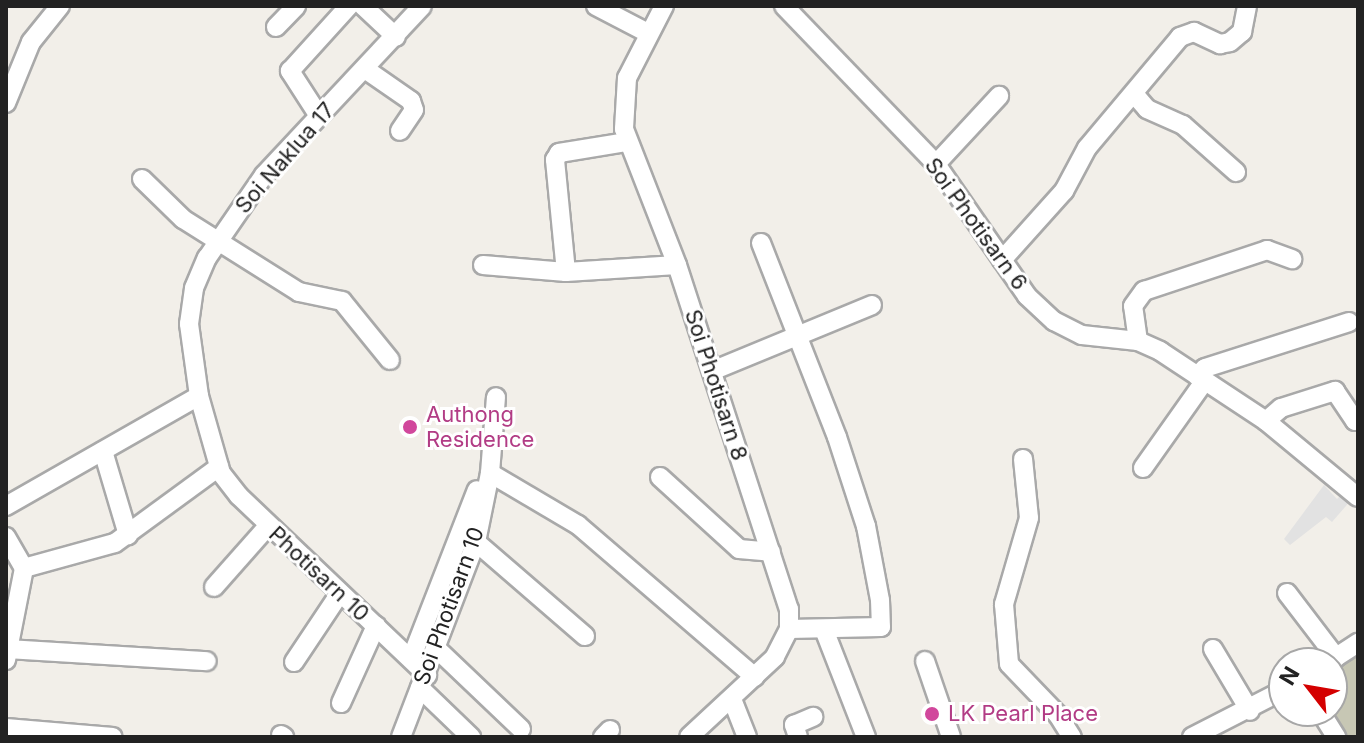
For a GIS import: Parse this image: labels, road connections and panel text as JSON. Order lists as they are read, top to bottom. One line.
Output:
{"streets":{"street":["Soi Naklua 17","Soi Photisarn 6","Soi Photisarn 8","Photisarn 10","Soi Photisarn 10"]},"crossings":[["Soi Naklua 17","Photisarn 10"],["Photisarn 10","Soi Photisarn 10"]],"places":["Authong Residence","LK Pearl Place"],"north":"top left"}
